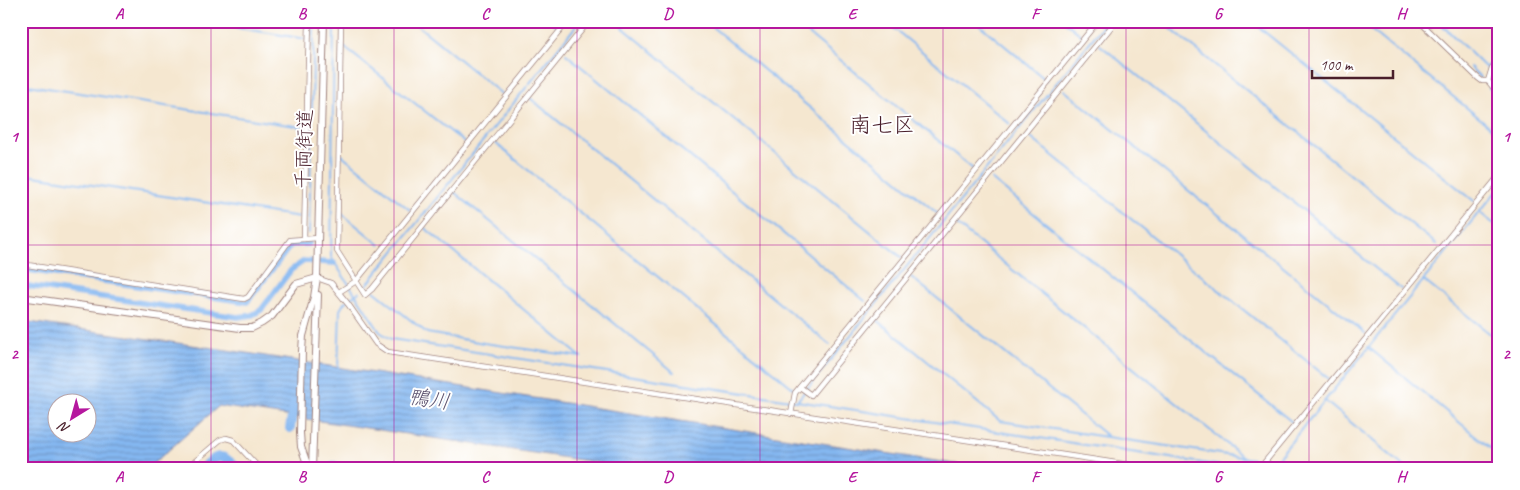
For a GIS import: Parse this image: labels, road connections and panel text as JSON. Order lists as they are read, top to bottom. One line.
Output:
{"streets":{"street":["千両街道"]},"districts":["南七区"],"water":["鴨川"],"scale_bar":"100 m","north":"bottom left","grid":{"columns":["A","B","C","D","E","F","G","H"],"rows":["1","2"]}}
